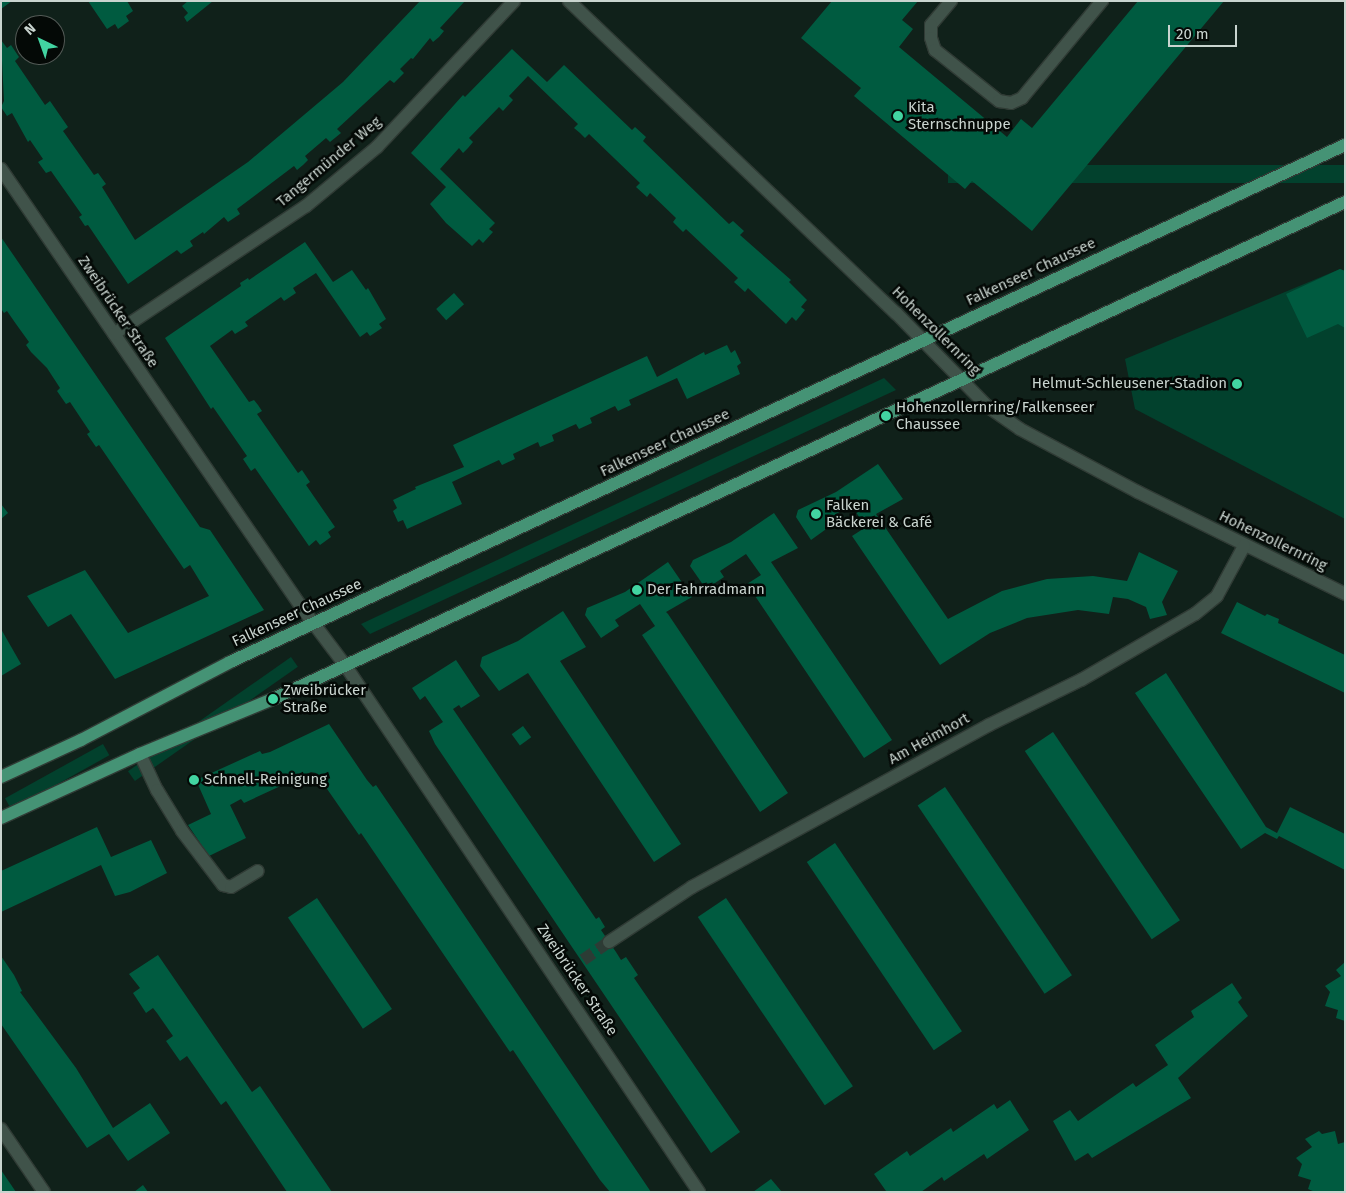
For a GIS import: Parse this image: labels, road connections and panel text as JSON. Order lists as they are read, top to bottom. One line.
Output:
{"streets":{"main road":["Falkenseer Chaussee"],"street":["Tangermünder Weg","Zweibrücker Straße","Hohenzollernring","Am Heimhort"]},"crossings":[["Tangermünder Weg","Zweibrücker Straße"],["Falkenseer Chaussee","Zweibrücker Straße"],["Falkenseer Chaussee","Hohenzollernring"],["Hohenzollernring","Am Heimhort"]],"places":["Kita Sternschnuppe","Helmut-Schleusener-Stadion","Hohenzollernring/Falkenseer Chaussee","Falken Bäckerei & Café","Der Fahrradmann","Zweibrücker Straße","Schnell-Reinigung"],"scale_bar":"20 m","north":"top left"}
